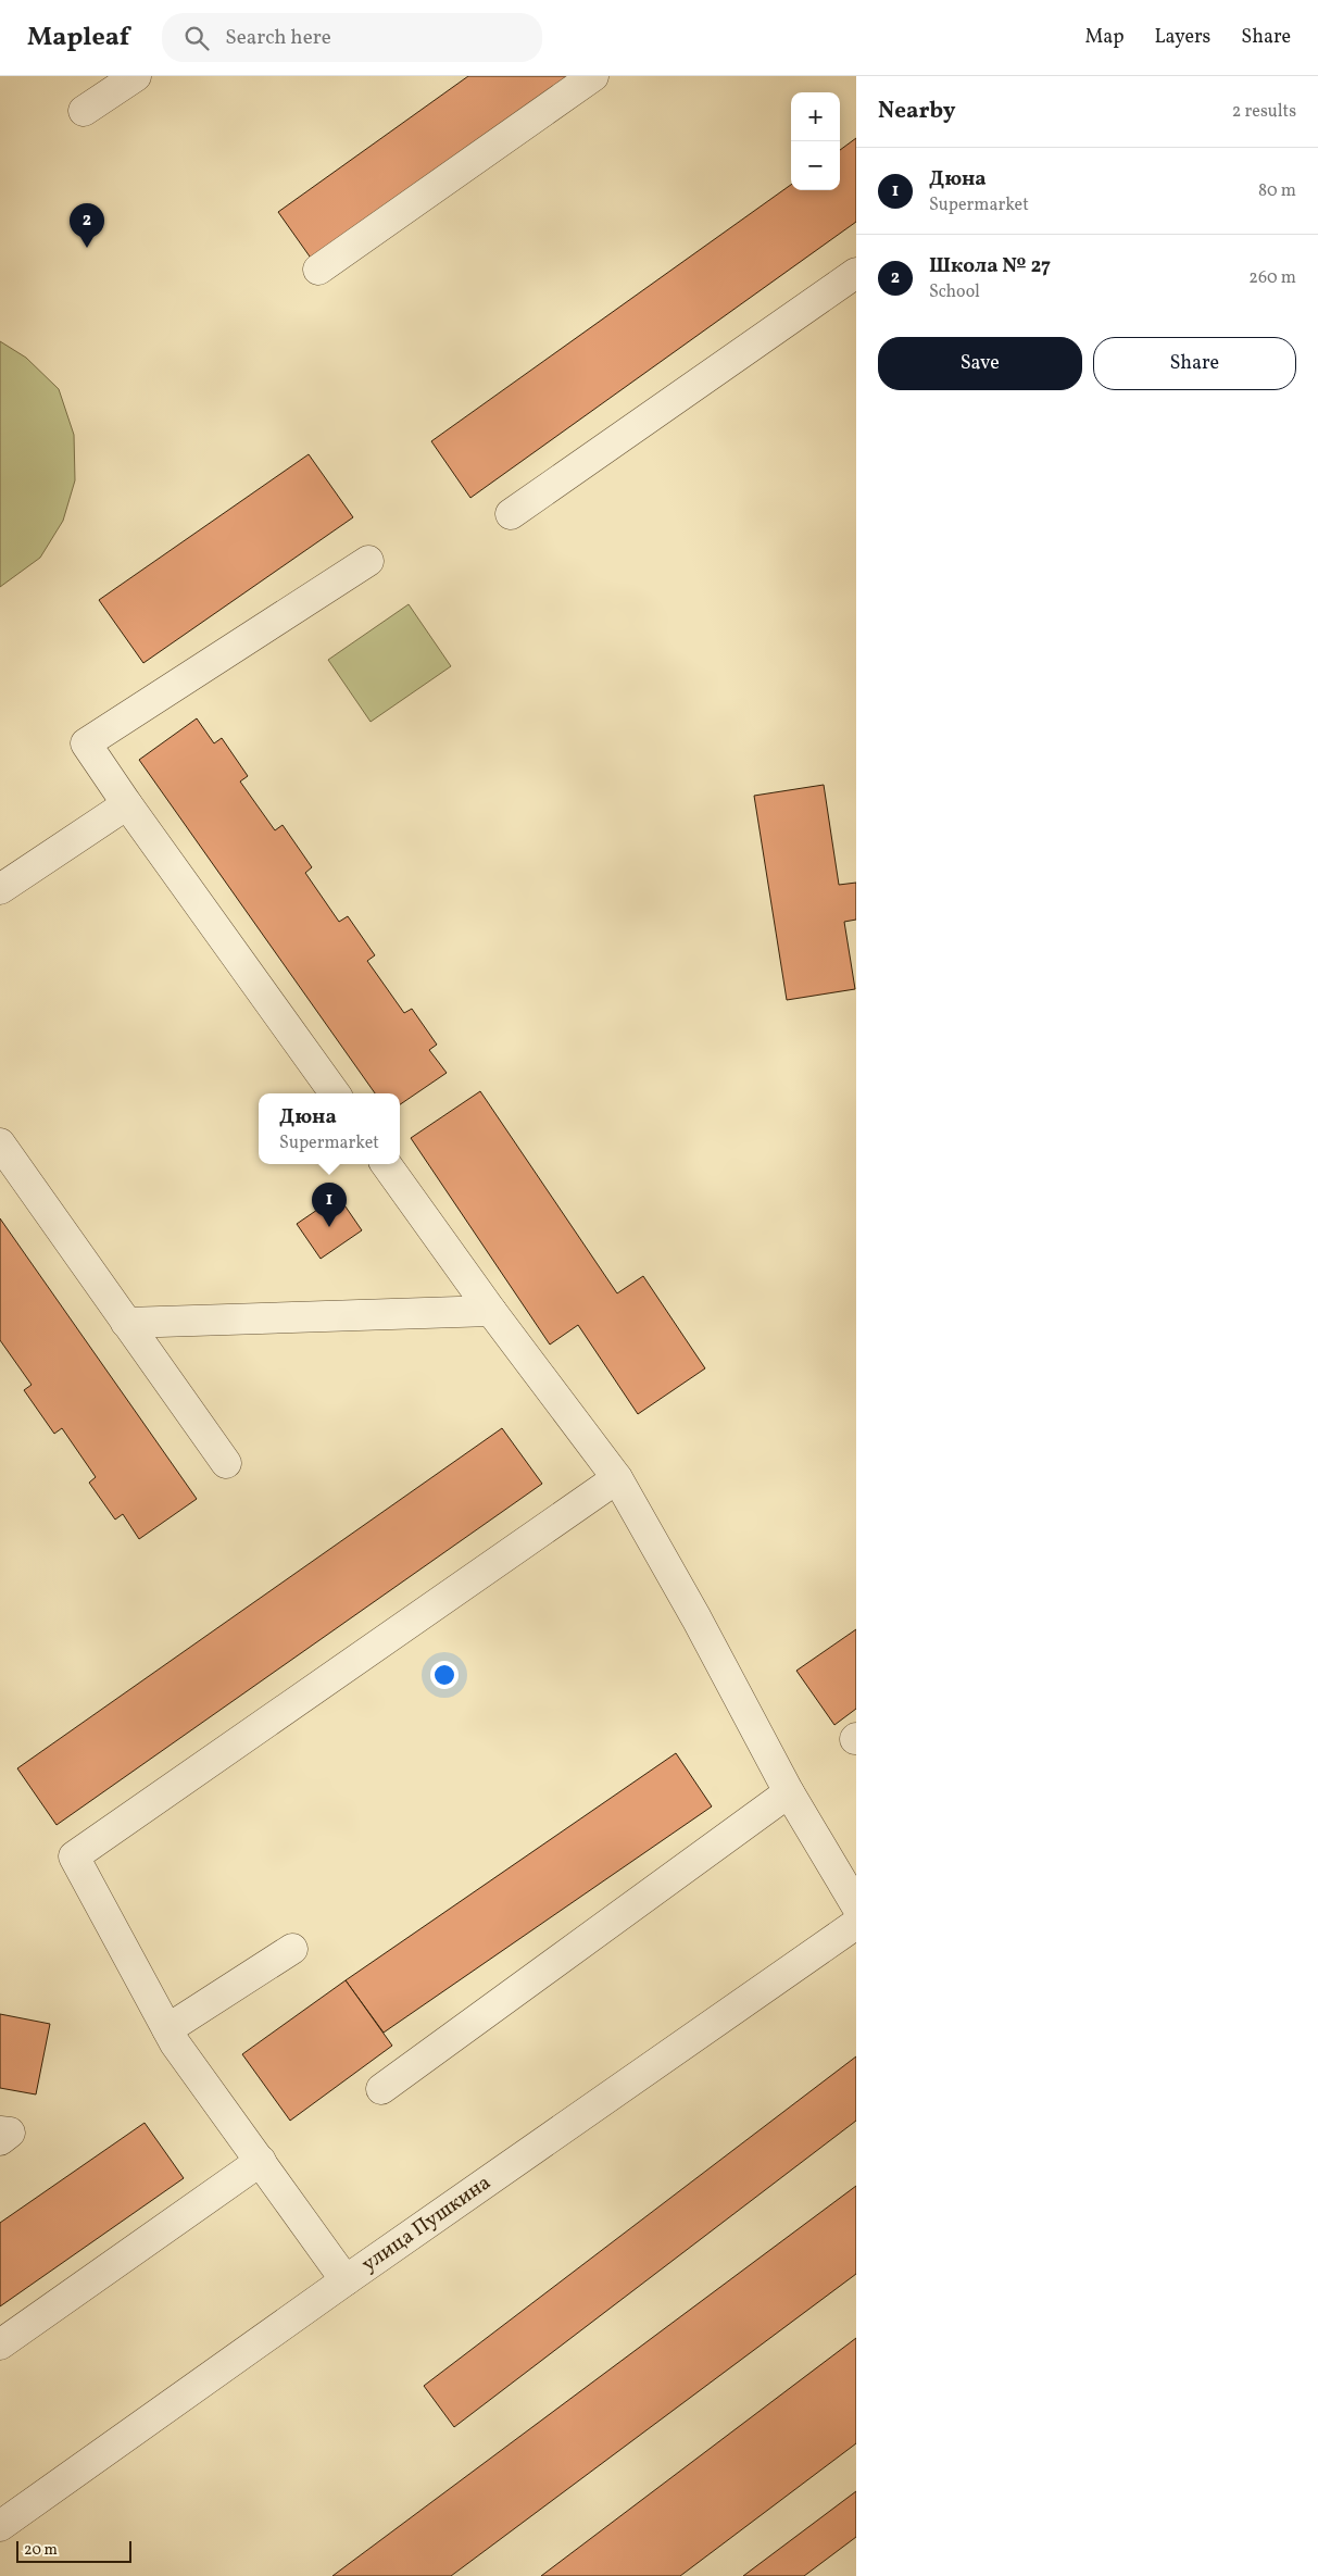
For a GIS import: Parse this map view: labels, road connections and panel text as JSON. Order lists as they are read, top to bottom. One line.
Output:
{"streets":{"street":["улица Пушкина"]},"scale_bar":"20 m","page":{"header":"Mapleaf","search":"Search here","nav":["Map","Layers","Share"],"heading":["Nearby","2 results"],"map_buttons":["+","−"],"list":[{"mark":"1","name":"Дюна","note":"Supermarket","value":"80 m"},{"mark":"2","name":"Школа № 27","note":"School","value":"260 m"}],"pins":["2","1"],"buttons":["Save","Share"],"popup":["Дюна","Supermarket"],"scale":"20 m"}}
